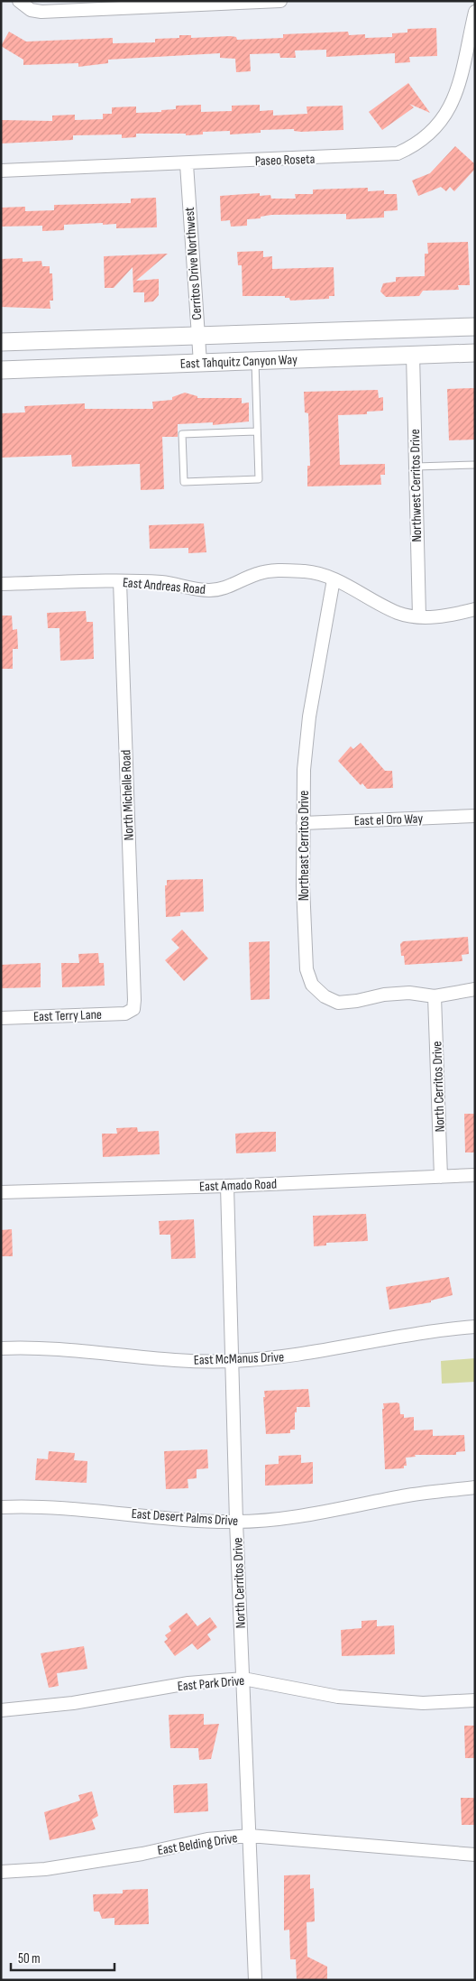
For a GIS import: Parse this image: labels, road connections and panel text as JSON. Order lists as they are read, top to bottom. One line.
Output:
{"streets":{"main road":["East Tahquitz Canyon Way"],"street":["Paseo Roseta","Cerritos Drive Northwest","Northwest Cerritos Drive","East Andreas Road","North Michelle Road","East el Oro Way","Northeast Cerritos Drive","East Terry Lane","North Cerritos Drive","East Amado Road","East McManus Drive","East Desert Palms Drive","East Park Drive","East Belding Drive"]},"crossings":[["Paseo Roseta","Cerritos Drive Northwest"],["Cerritos Drive Northwest","East Tahquitz Canyon Way"],["East Tahquitz Canyon Way","Northwest Cerritos Drive"],["Northwest Cerritos Drive","East Andreas Road"],["East Andreas Road","North Michelle Road"],["East Andreas Road","Northeast Cerritos Drive"],["North Michelle Road","East Terry Lane"],["East el Oro Way","Northeast Cerritos Drive"],["Northeast Cerritos Drive","North Cerritos Drive"],["North Cerritos Drive","East Amado Road"],["North Cerritos Drive","East McManus Drive"],["North Cerritos Drive","East Desert Palms Drive"],["North Cerritos Drive","East Park Drive"],["North Cerritos Drive","East Belding Drive"]],"scale_bar":"50 m"}
